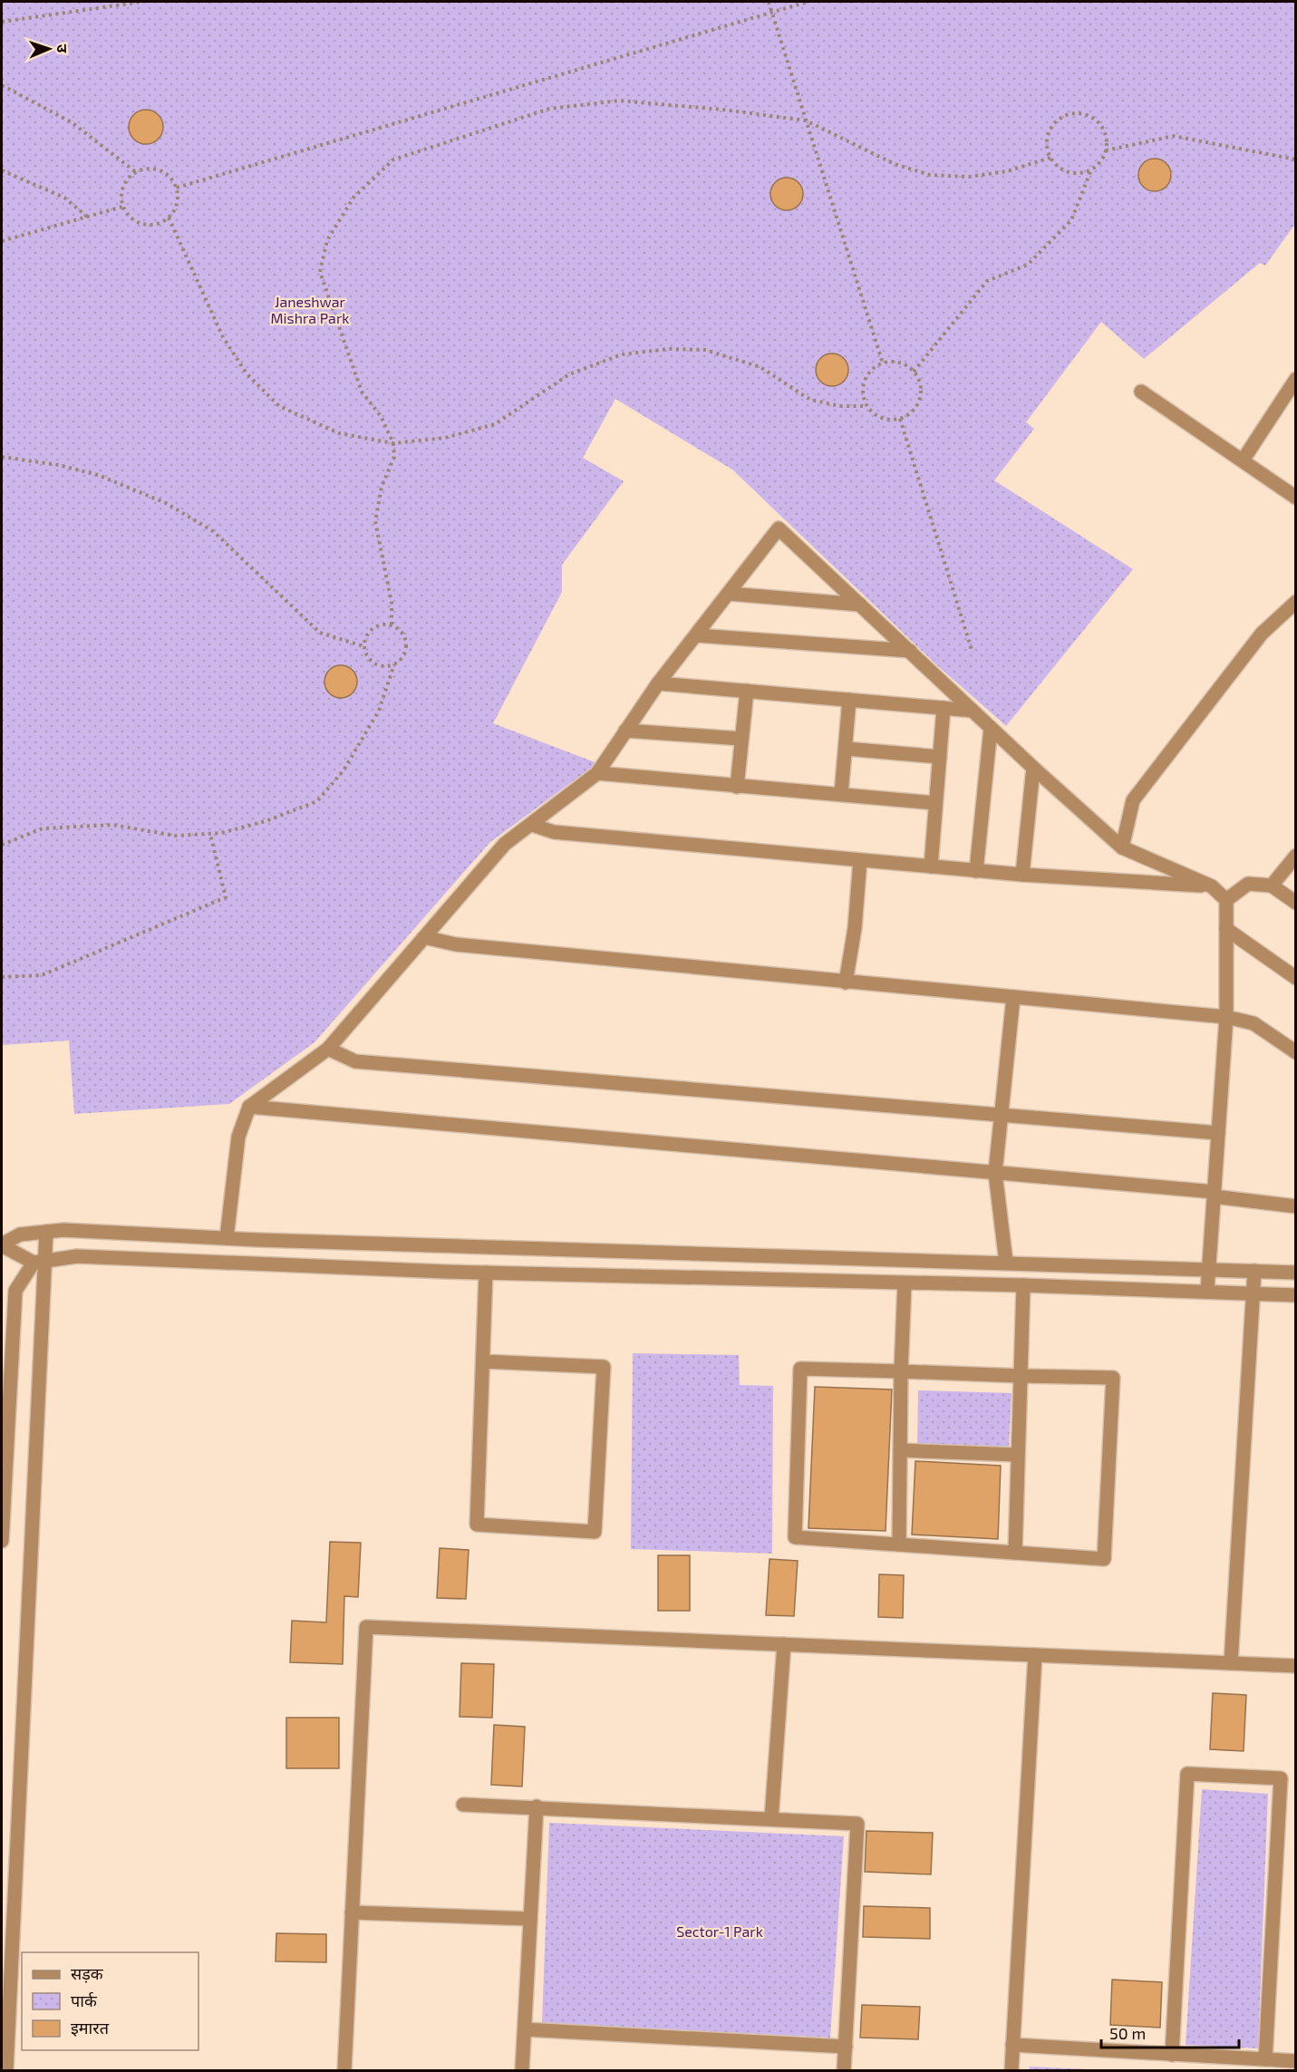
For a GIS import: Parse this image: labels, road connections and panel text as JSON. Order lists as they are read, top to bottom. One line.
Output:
{"parks":["Janeshwar Mishra Park","Sector-1 Park"],"legend":["सड़क","पार्क","इमारत"],"scale_bar":"50 m","north":"right"}
